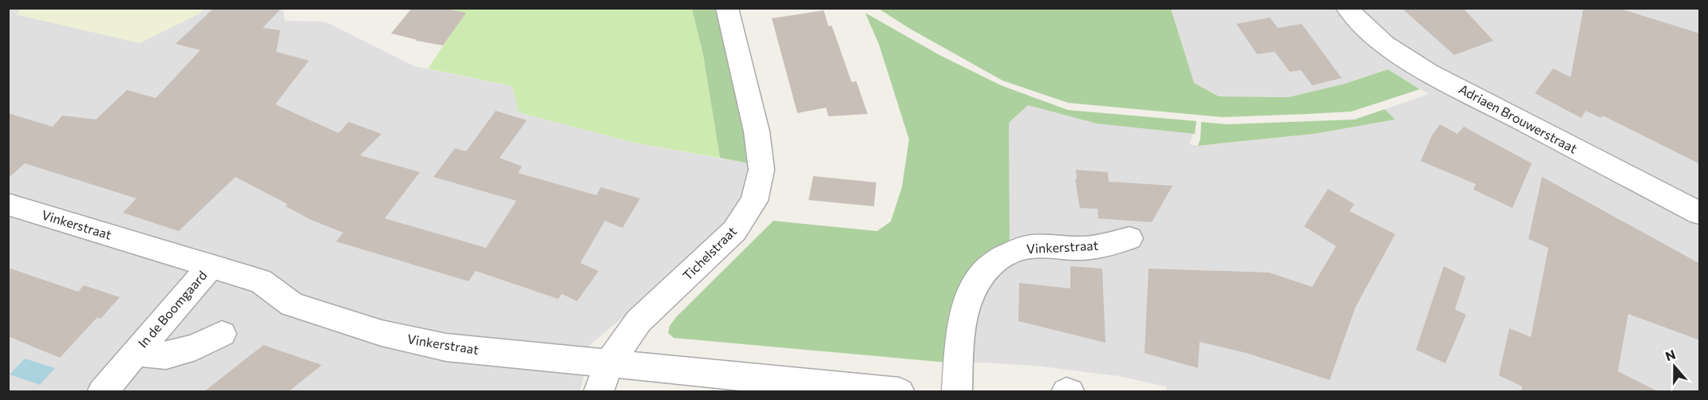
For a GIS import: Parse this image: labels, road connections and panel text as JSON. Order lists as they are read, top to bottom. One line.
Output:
{"streets":{"street":["Adriaen Brouwerstraat","Vinkerstraat","Tichelstraat","In de Boomgaard"]},"crossings":[["Vinkerstraat","Tichelstraat"],["Vinkerstraat","In de Boomgaard"]],"north":"top"}
